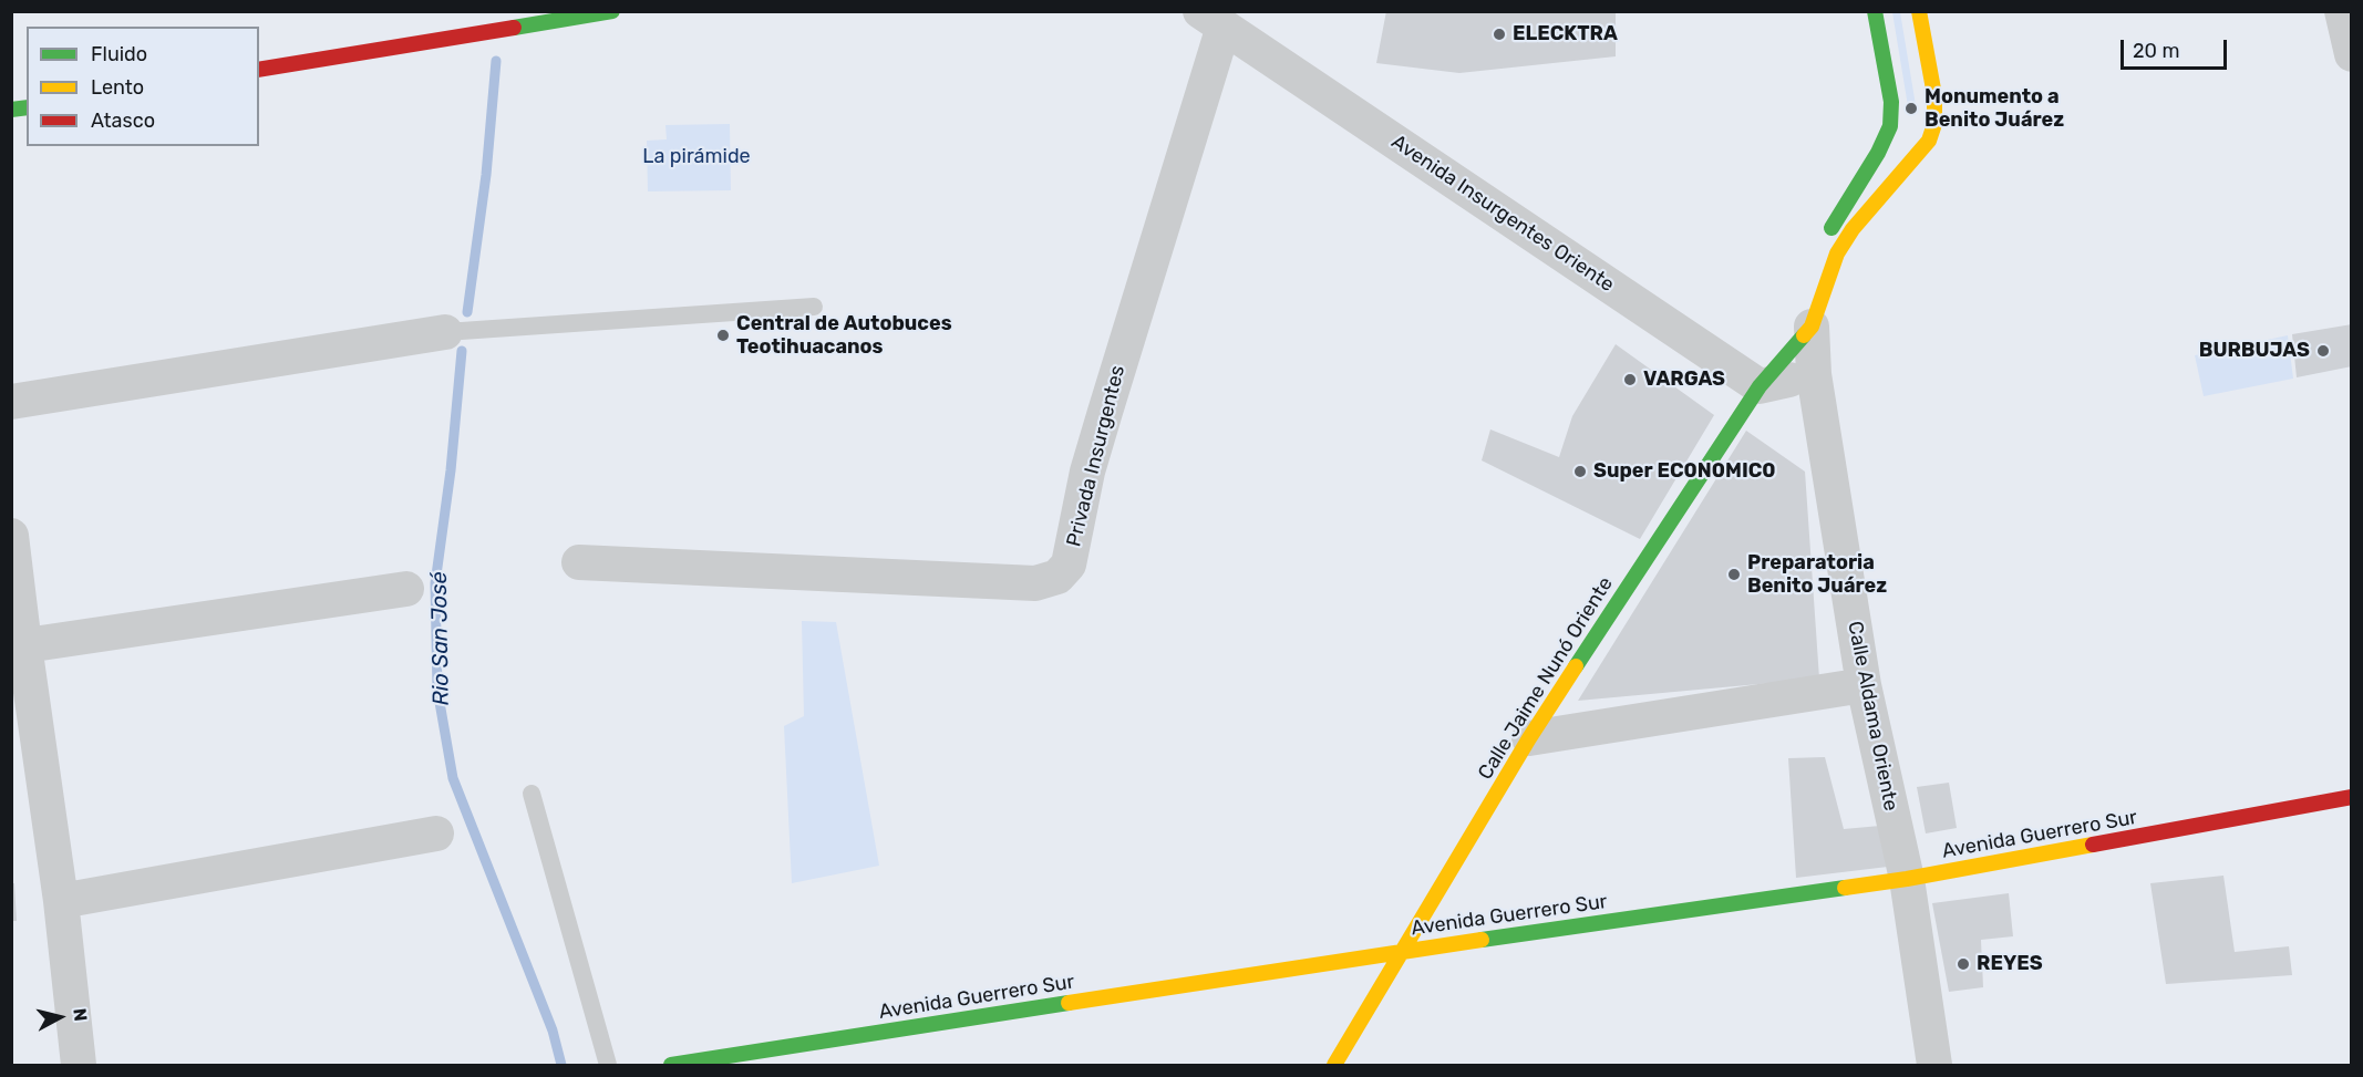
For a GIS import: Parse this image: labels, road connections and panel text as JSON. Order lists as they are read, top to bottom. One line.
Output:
{"streets":{"main road":["Calle Jaime Nunó Oriente","Calle Aldama Oriente","Avenida Guerrero Sur"],"street":["Avenida Insurgentes Oriente","Privada Insurgentes"]},"crossings":[["Avenida Insurgentes Oriente","Privada Insurgentes"],["Avenida Insurgentes Oriente","Calle Jaime Nunó Oriente"],["Calle Jaime Nunó Oriente","Calle Aldama Oriente"],["Calle Jaime Nunó Oriente","Avenida Guerrero Sur"],["Calle Aldama Oriente","Avenida Guerrero Sur"]],"water":["Rio San José"],"parks":["La pirámide"],"places":["ELECKTRA","Monumento a Benito Juárez","Central de Autobuces Teotihuacanos","BURBUJAS","VARGAS","Super EC0N0MIC0","Preparatoria Benito Juárez","REYES"],"legend":["Fluido","Lento","Atasco"],"scale_bar":"20 m","north":"right"}
